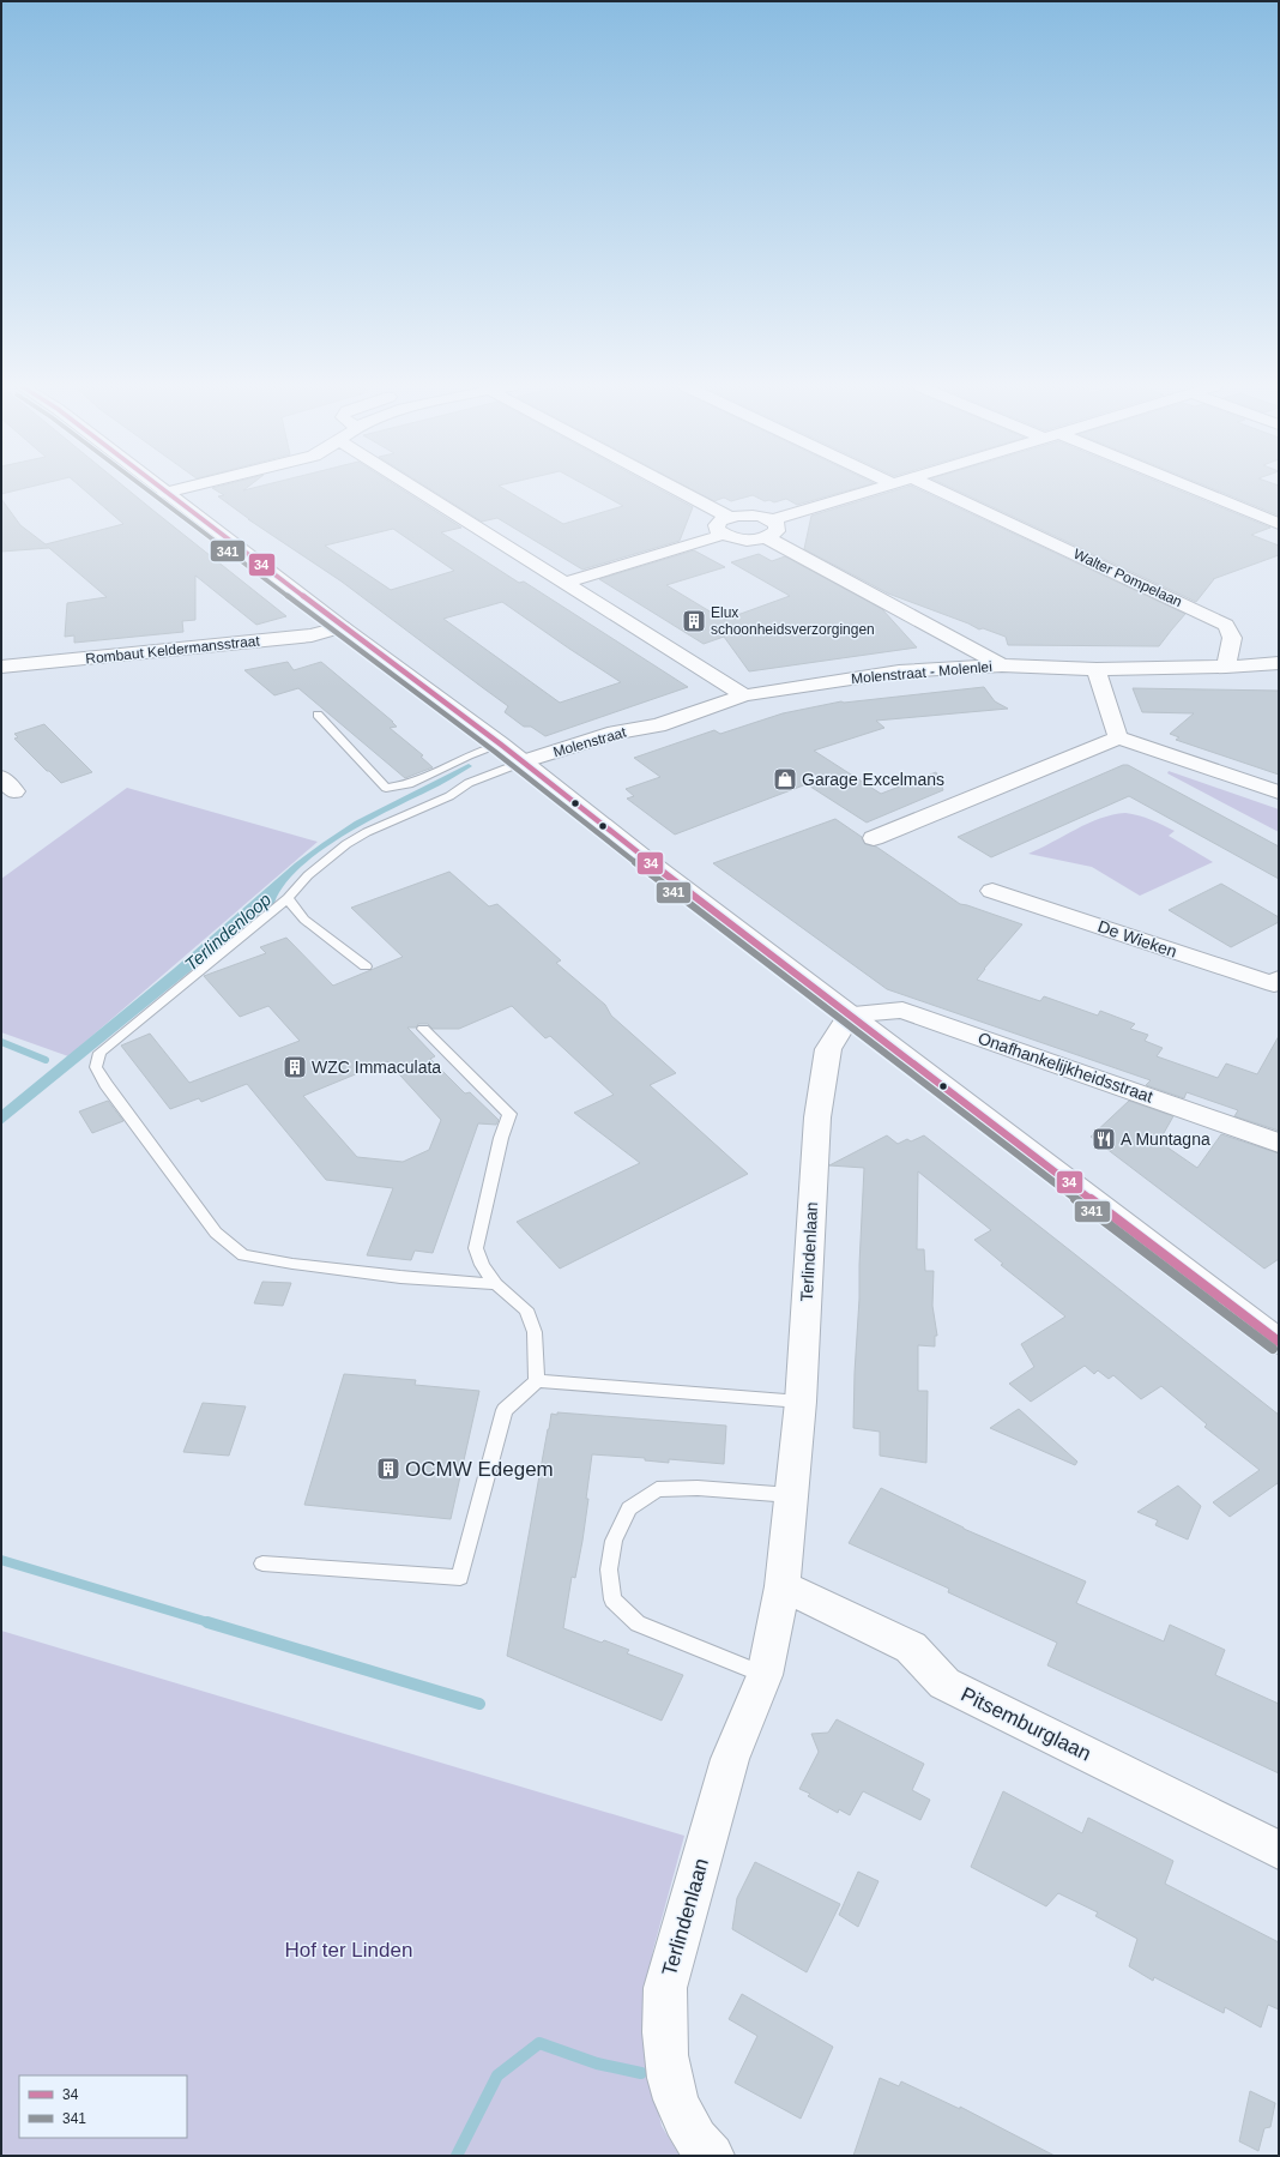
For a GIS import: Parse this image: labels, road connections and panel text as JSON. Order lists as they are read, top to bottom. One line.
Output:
{"streets":{"street":["Walter Pompelaan","Rombaut Keldermansstraat","Molenstraat - Molenlei","De Wieken","Onafhankelijkheidsstraat","Terlindenlaan","Pitsemburglaan"]},"crossings":[["Walter Pompelaan","Molenstraat - Molenlei"],["Onafhankelijkheidsstraat","Terlindenlaan"],["Terlindenlaan","Pitsemburglaan"]],"water":["Terlindenloop"],"parks":["Hof ter Linden"],"places":{"building":["Elux schoonheidsverzorgingen","WZC Immaculata","OCMW Edegem"],"shop":["Garage Excelmans"],"restaurant":["A Muntagna"]},"lines":["transit line 34","transit line 341"],"legend":["34","341"]}
